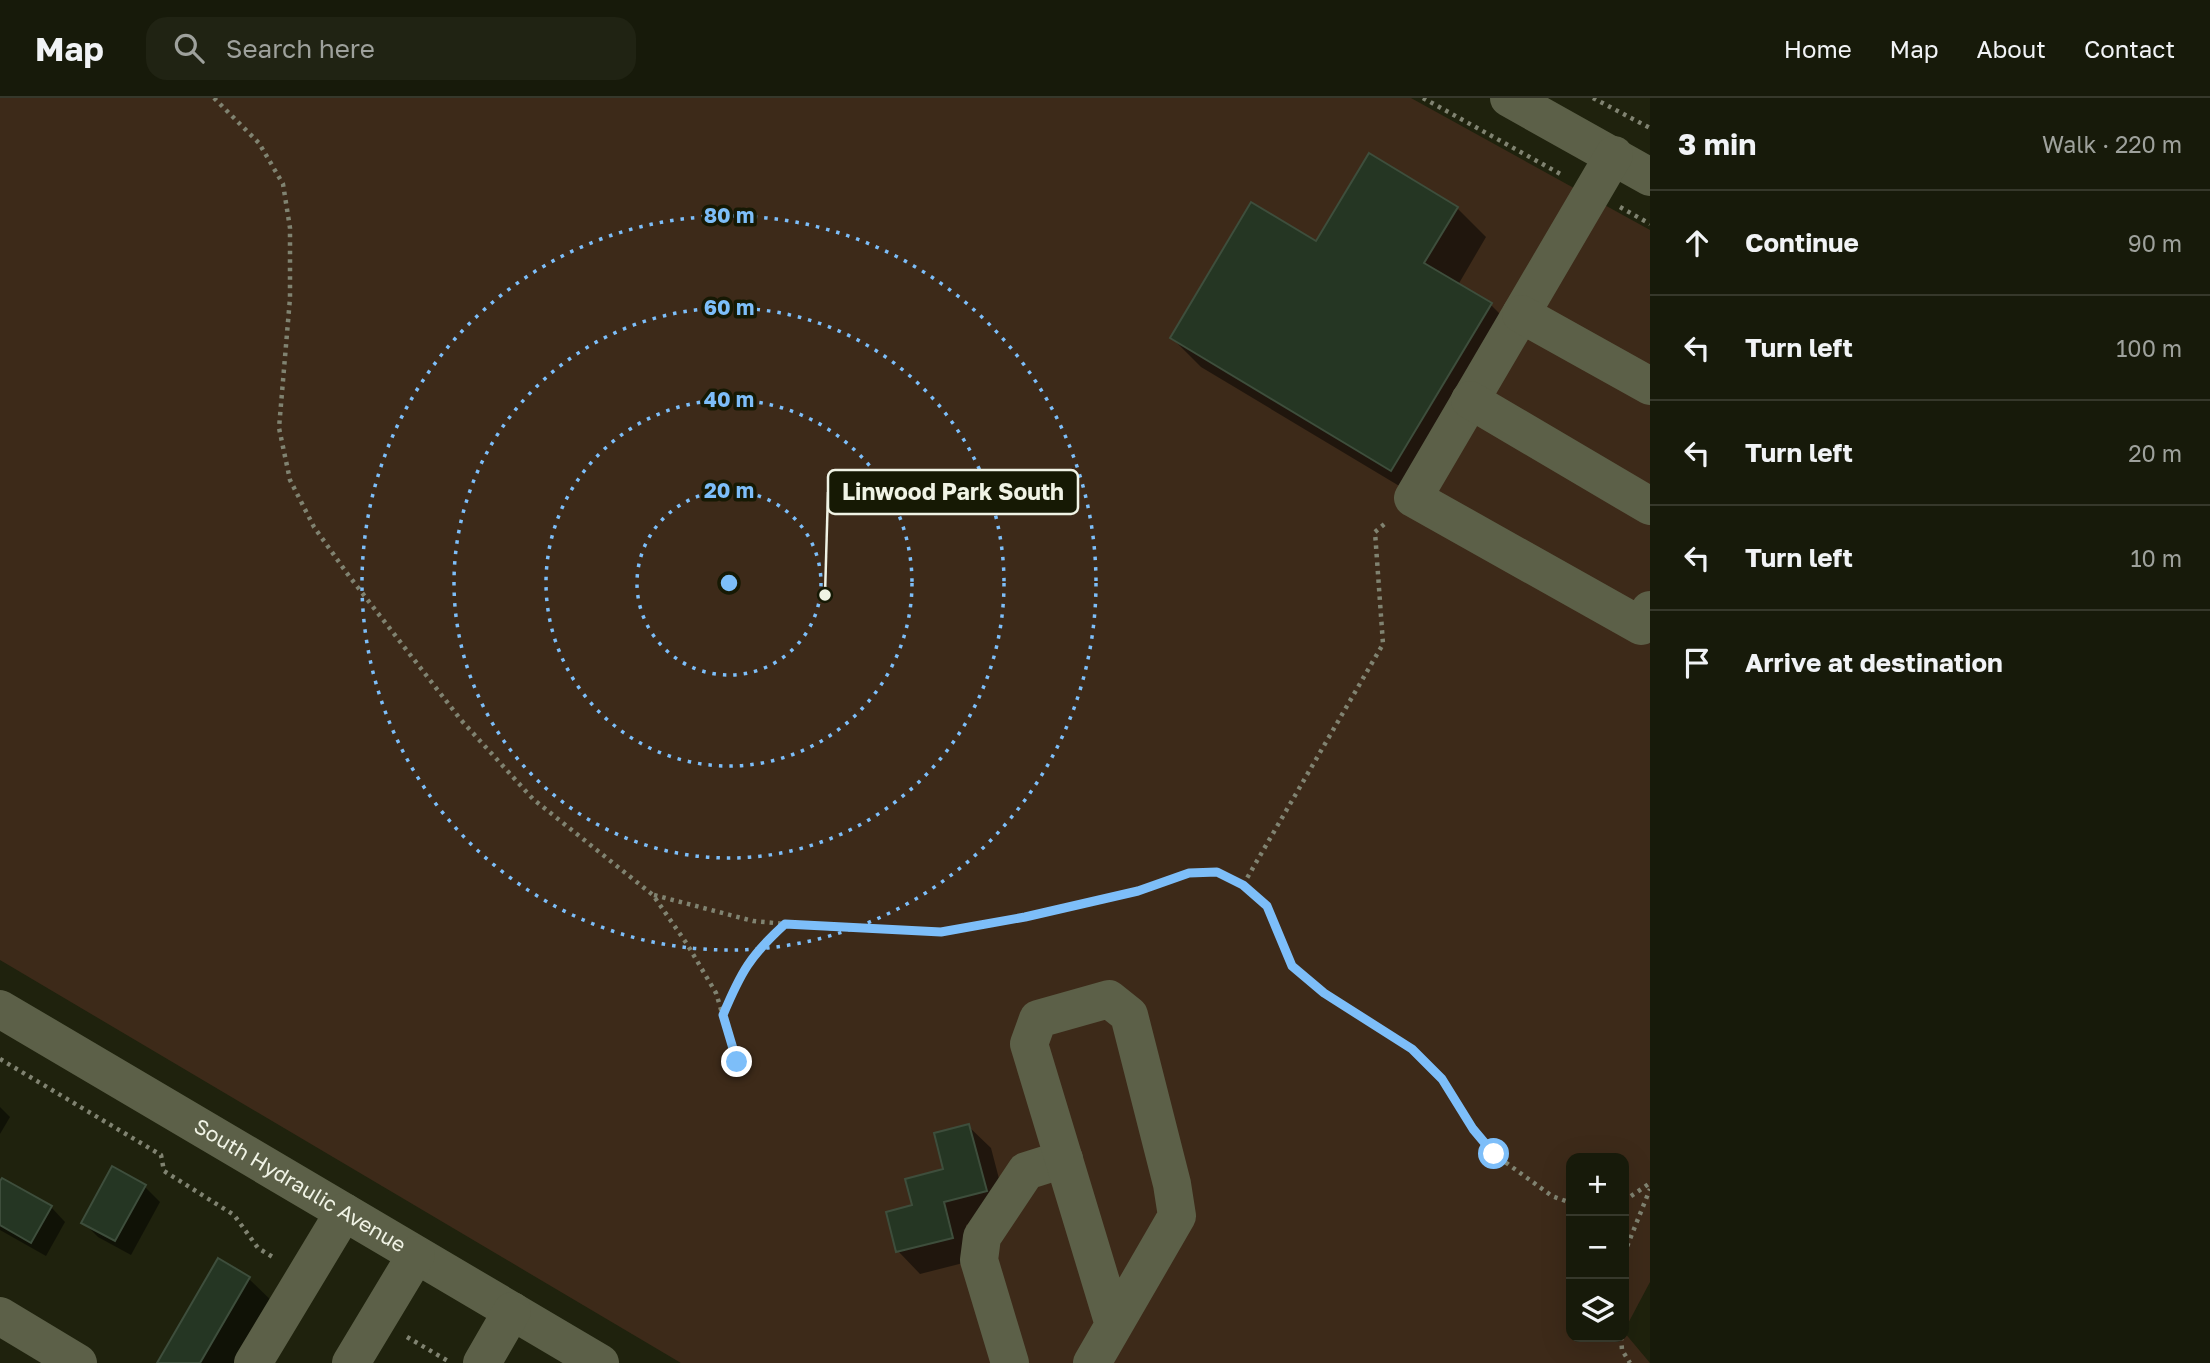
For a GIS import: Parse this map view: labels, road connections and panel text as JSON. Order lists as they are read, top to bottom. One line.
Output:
{"streets":{"street":["South Hydraulic Avenue"]},"places":["Linwood Park South"],"page":{"header":"Map","search":"Search here","nav":["Home","Map","About","Contact"],"heading":["3 min","Walk · 220 m"],"list":[["Continue","90 m"],["Turn left","100 m"],["Turn left","20 m"],["Turn left","10 m"],"Arrive at destination"],"map_buttons":["+","−"]},"rings":["80 m","60 m","40 m","20 m"]}
